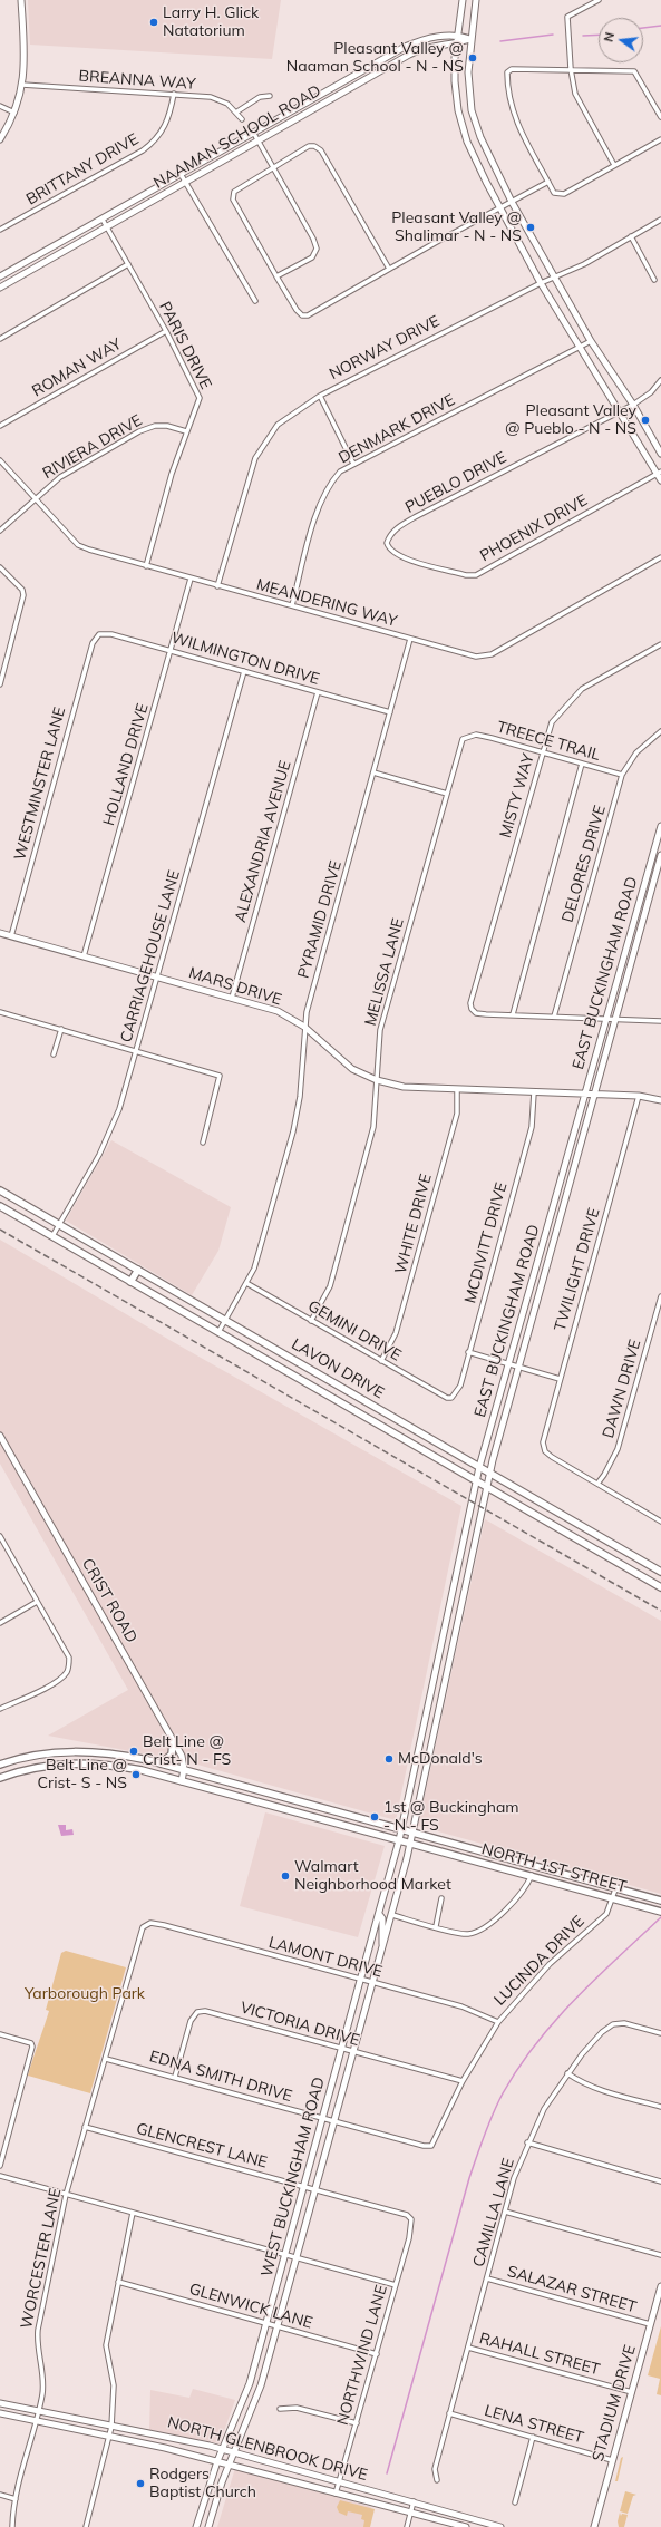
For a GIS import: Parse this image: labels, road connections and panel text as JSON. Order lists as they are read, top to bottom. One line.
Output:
{"streets":{"main road":["NAAMAN SCHOOL ROAD","EAST BUCKINGHAM ROAD","MARS DRIVE","LAVON DRIVE","CRIST ROAD","NORTH 1ST STREET","WEST BUCKINGHAM ROAD","STADIUM DRIVE","NORTH GLENBROOK DRIVE"],"street":["BREANNA WAY","BRITTANY DRIVE","PARIS DRIVE","NORWAY DRIVE","ROMAN WAY","DENMARK DRIVE","RIVIERA DRIVE","PUEBLO DRIVE","PHOENIX DRIVE","MEANDERING WAY","WILMINGTON DRIVE","TREECE TRAIL","HOLLAND DRIVE","WESTMINSTER LANE","MISTY WAY","ALEXANDRIA AVENUE","DELORES DRIVE","PYRAMID DRIVE","CARRIAGEHOUSE LANE","MELISSA LANE","WHITE DRIVE","MCDIVITT DRIVE","TWILIGHT DRIVE","GEMINI DRIVE","DAWN DRIVE","LAMONT DRIVE","LUCINDA DRIVE","VICTORIA DRIVE","EDNA SMITH DRIVE","GLENCREST LANE","CAMILLA LANE","WORCESTER LANE","SALAZAR STREET","GLENWICK LANE","RAHALL STREET","NORTHWIND LANE","LENA STREET"]},"crossings":[["BREANNA WAY","BRITTANY DRIVE"],["NAAMAN SCHOOL ROAD","PARIS DRIVE"],["PARIS DRIVE","ROMAN WAY"],["PARIS DRIVE","RIVIERA DRIVE"],["PARIS DRIVE","MEANDERING WAY"],["NORWAY DRIVE","MEANDERING WAY"],["DENMARK DRIVE","MEANDERING WAY"],["RIVIERA DRIVE","MEANDERING WAY"],["PUEBLO DRIVE","PHOENIX DRIVE"],["MEANDERING WAY","HOLLAND DRIVE"],["MEANDERING WAY","PYRAMID DRIVE"],["WILMINGTON DRIVE","HOLLAND DRIVE"],["WILMINGTON DRIVE","WESTMINSTER LANE"],["WILMINGTON DRIVE","ALEXANDRIA AVENUE"],["WILMINGTON DRIVE","PYRAMID DRIVE"],["WILMINGTON DRIVE","CARRIAGEHOUSE LANE"],["TREECE TRAIL","MISTY WAY"],["TREECE TRAIL","DELORES DRIVE"],["TREECE TRAIL","MELISSA LANE"],["HOLLAND DRIVE","MARS DRIVE"],["WESTMINSTER LANE","MARS DRIVE"],["ALEXANDRIA AVENUE","MARS DRIVE"],["PYRAMID DRIVE","MARS DRIVE"],["PYRAMID DRIVE","GEMINI DRIVE"],["PYRAMID DRIVE","LAVON DRIVE"],["CARRIAGEHOUSE LANE","MARS DRIVE"],["CARRIAGEHOUSE LANE","LAVON DRIVE"],["MELISSA LANE","MARS DRIVE"],["MELISSA LANE","GEMINI DRIVE"],["EAST BUCKINGHAM ROAD","MARS DRIVE"],["EAST BUCKINGHAM ROAD","LAVON DRIVE"],["EAST BUCKINGHAM ROAD","NORTH 1ST STREET"],["EAST BUCKINGHAM ROAD","WEST BUCKINGHAM ROAD"],["MARS DRIVE","WHITE DRIVE"],["MARS DRIVE","MCDIVITT DRIVE"],["MARS DRIVE","TWILIGHT DRIVE"],["WHITE DRIVE","GEMINI DRIVE"],["MCDIVITT DRIVE","GEMINI DRIVE"],["TWILIGHT DRIVE","DAWN DRIVE"],["CRIST ROAD","NORTH 1ST STREET"],["NORTH 1ST STREET","LUCINDA DRIVE"],["NORTH 1ST STREET","WEST BUCKINGHAM ROAD"],["LAMONT DRIVE","LUCINDA DRIVE"],["LAMONT DRIVE","WEST BUCKINGHAM ROAD"],["LAMONT DRIVE","WORCESTER LANE"],["LUCINDA DRIVE","VICTORIA DRIVE"],["LUCINDA DRIVE","EDNA SMITH DRIVE"],["VICTORIA DRIVE","EDNA SMITH DRIVE"],["VICTORIA DRIVE","WEST BUCKINGHAM ROAD"],["EDNA SMITH DRIVE","WEST BUCKINGHAM ROAD"],["EDNA SMITH DRIVE","WORCESTER LANE"],["GLENCREST LANE","WEST BUCKINGHAM ROAD"],["GLENCREST LANE","WORCESTER LANE"],["GLENCREST LANE","NORTHWIND LANE"],["WEST BUCKINGHAM ROAD","GLENWICK LANE"],["WEST BUCKINGHAM ROAD","NORTH GLENBROOK DRIVE"],["CAMILLA LANE","SALAZAR STREET"],["CAMILLA LANE","RAHALL STREET"],["CAMILLA LANE","LENA STREET"],["WORCESTER LANE","NORTH GLENBROOK DRIVE"],["SALAZAR STREET","STADIUM DRIVE"],["GLENWICK LANE","NORTHWIND LANE"],["RAHALL STREET","STADIUM DRIVE"],["NORTHWIND LANE","NORTH GLENBROOK DRIVE"],["STADIUM DRIVE","LENA STREET"]],"parks":["Yarborough Park"],"places":["Larry H. Glick Natatorium","Pleasant Valley @ Naaman School - N - NS","Pleasant Valley @ Shalimar - N - NS","Pleasant Valley @ Pueblo - N - NS","Belt Line @ Crist- N - FS","McDonald's","Belt Line @ Crist- S - NS","1st @ Buckingham - N - FS","Walmart Neighborhood Market","Rodgers Baptist Church"],"north":"left"}
